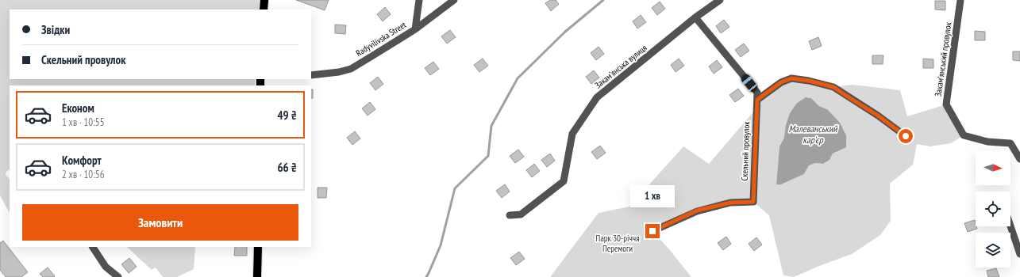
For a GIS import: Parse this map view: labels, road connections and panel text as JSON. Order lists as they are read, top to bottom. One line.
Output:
{"streets":{"street":["Radyvilivska Street","Закамʼянський провулок","Закамʼянська вулиця","Скельний провулок"]},"crossings":[["Закамʼянська вулиця","Скельний провулок"]],"water":["Малеванський кар'єр"],"parks":["Парк 30-річчя Перемоги"],"north":"right","page":{"banner":["Звідки","Скельний провулок"],"list":[{"name":"Економ","note":"1 хв · 10:55","value":"49 ₴"},{"name":"Комфорт","note":"2 хв · 10:56","value":"66 ₴"}],"bubble":"1 хв","buttons":"Замовити"}}
